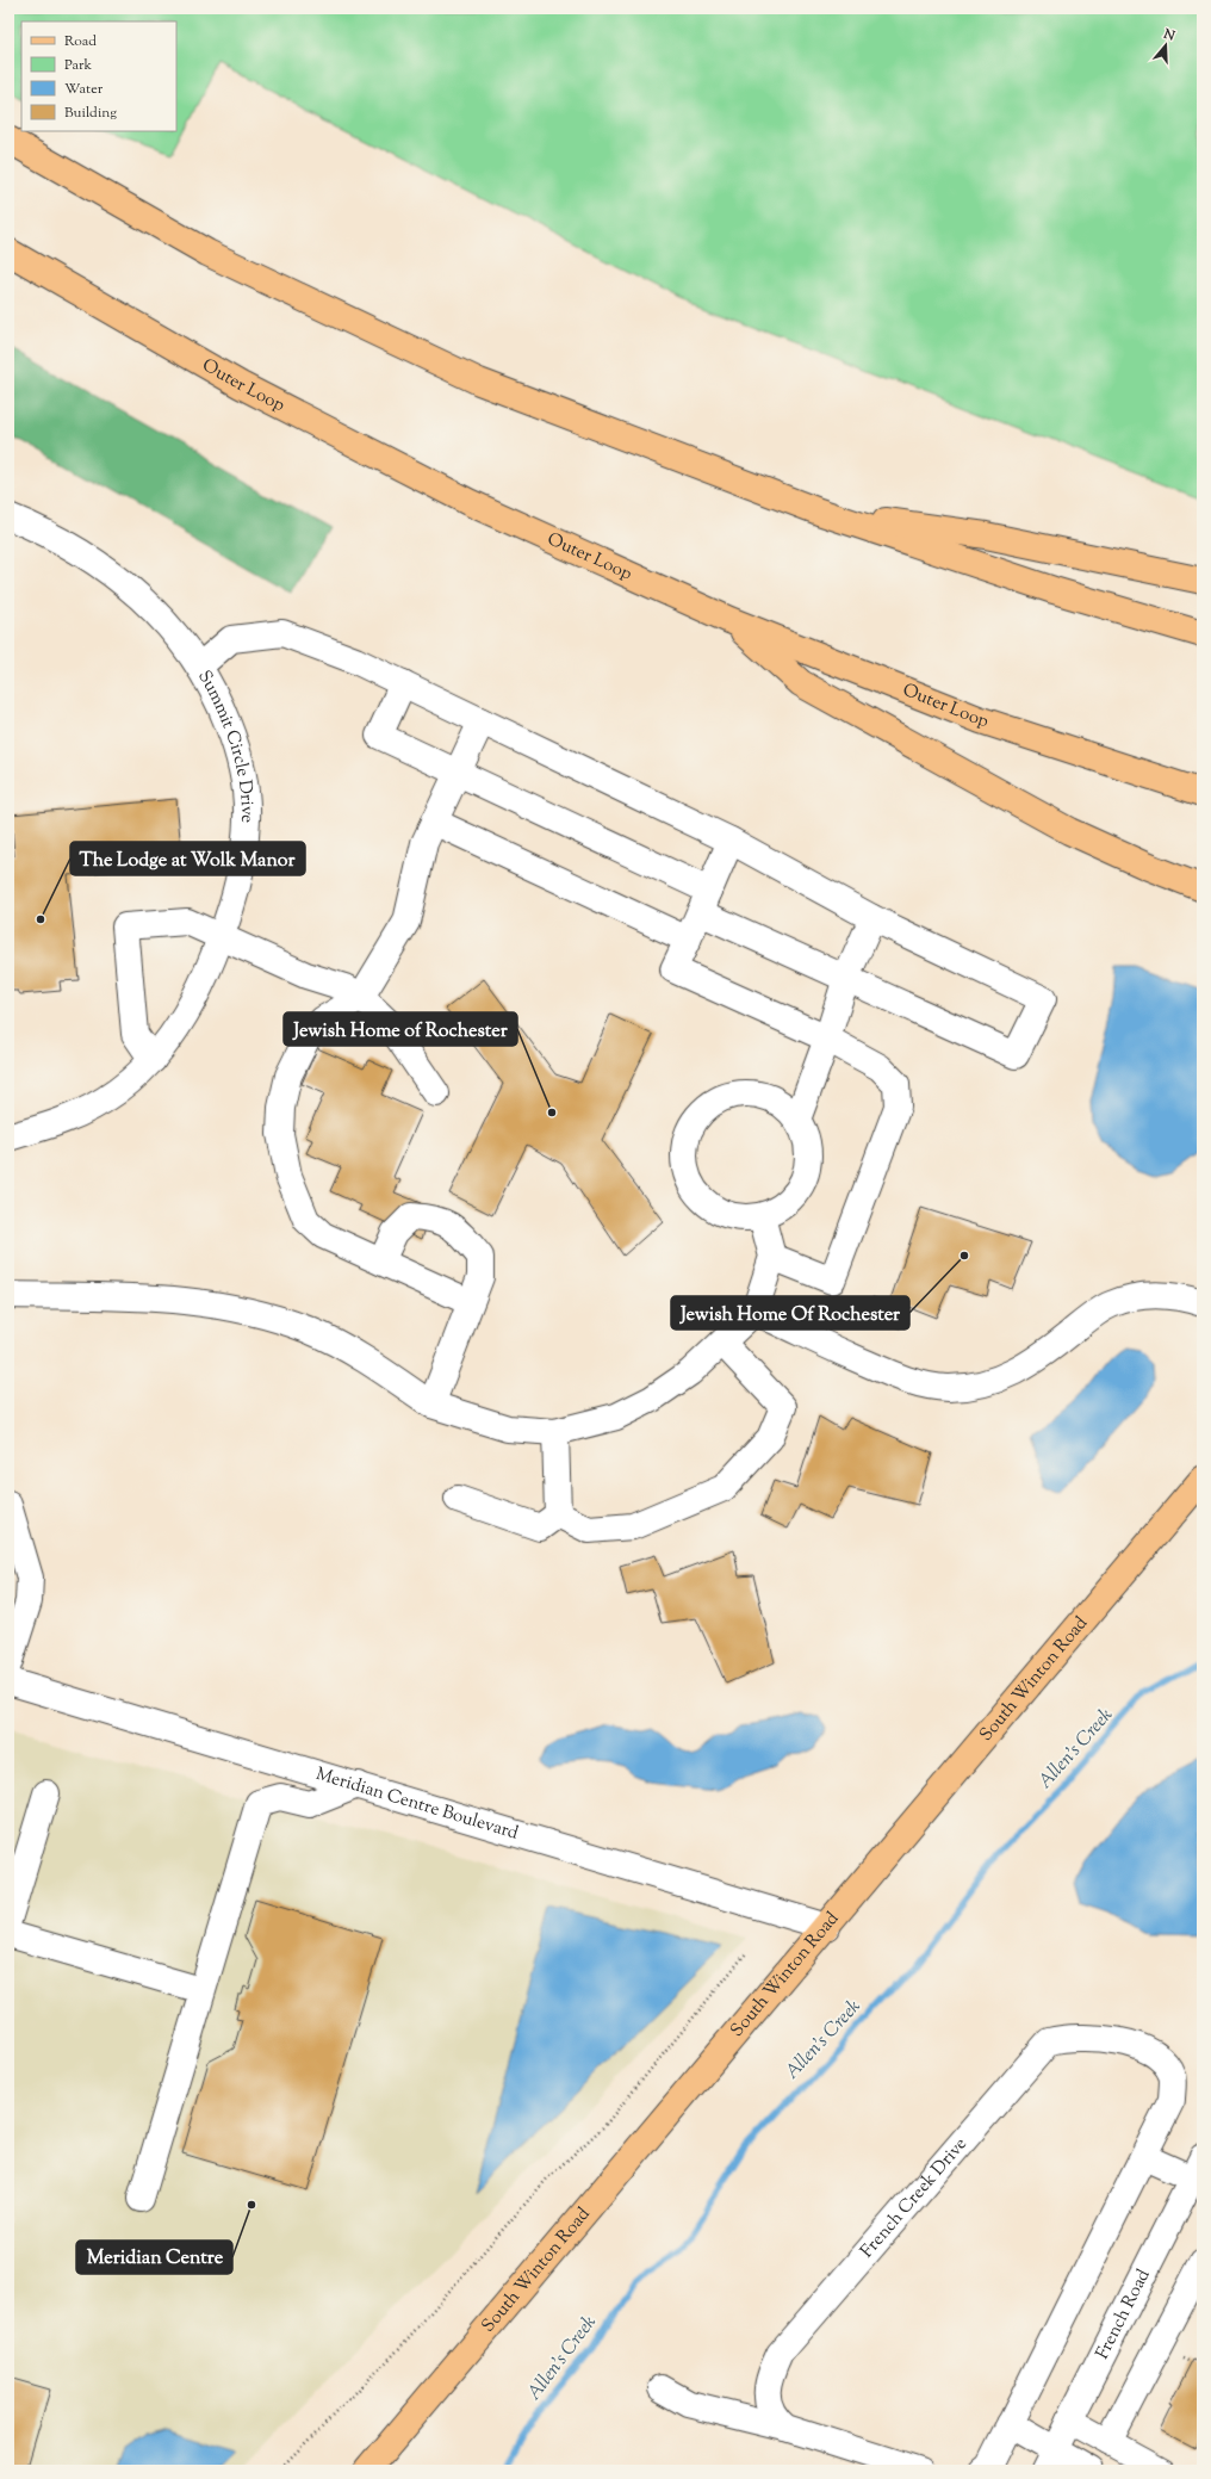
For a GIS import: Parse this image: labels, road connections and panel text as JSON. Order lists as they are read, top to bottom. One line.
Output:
{"streets":{"main road":["Outer Loop","South Winton Road"],"street":["Summit Circle Drive","Meridian Centre Boulevard","French Creek Drive","French Road"]},"crossings":[["South Winton Road","Meridian Centre Boulevard"]],"water":["Allen's Creek"],"places":["The Lodge at Wolk Manor","Jewish Home of Rochester","Jewish Home Of Rochester","Meridian Centre"],"legend":["Road","Park","Water","Building"],"north":"top"}
